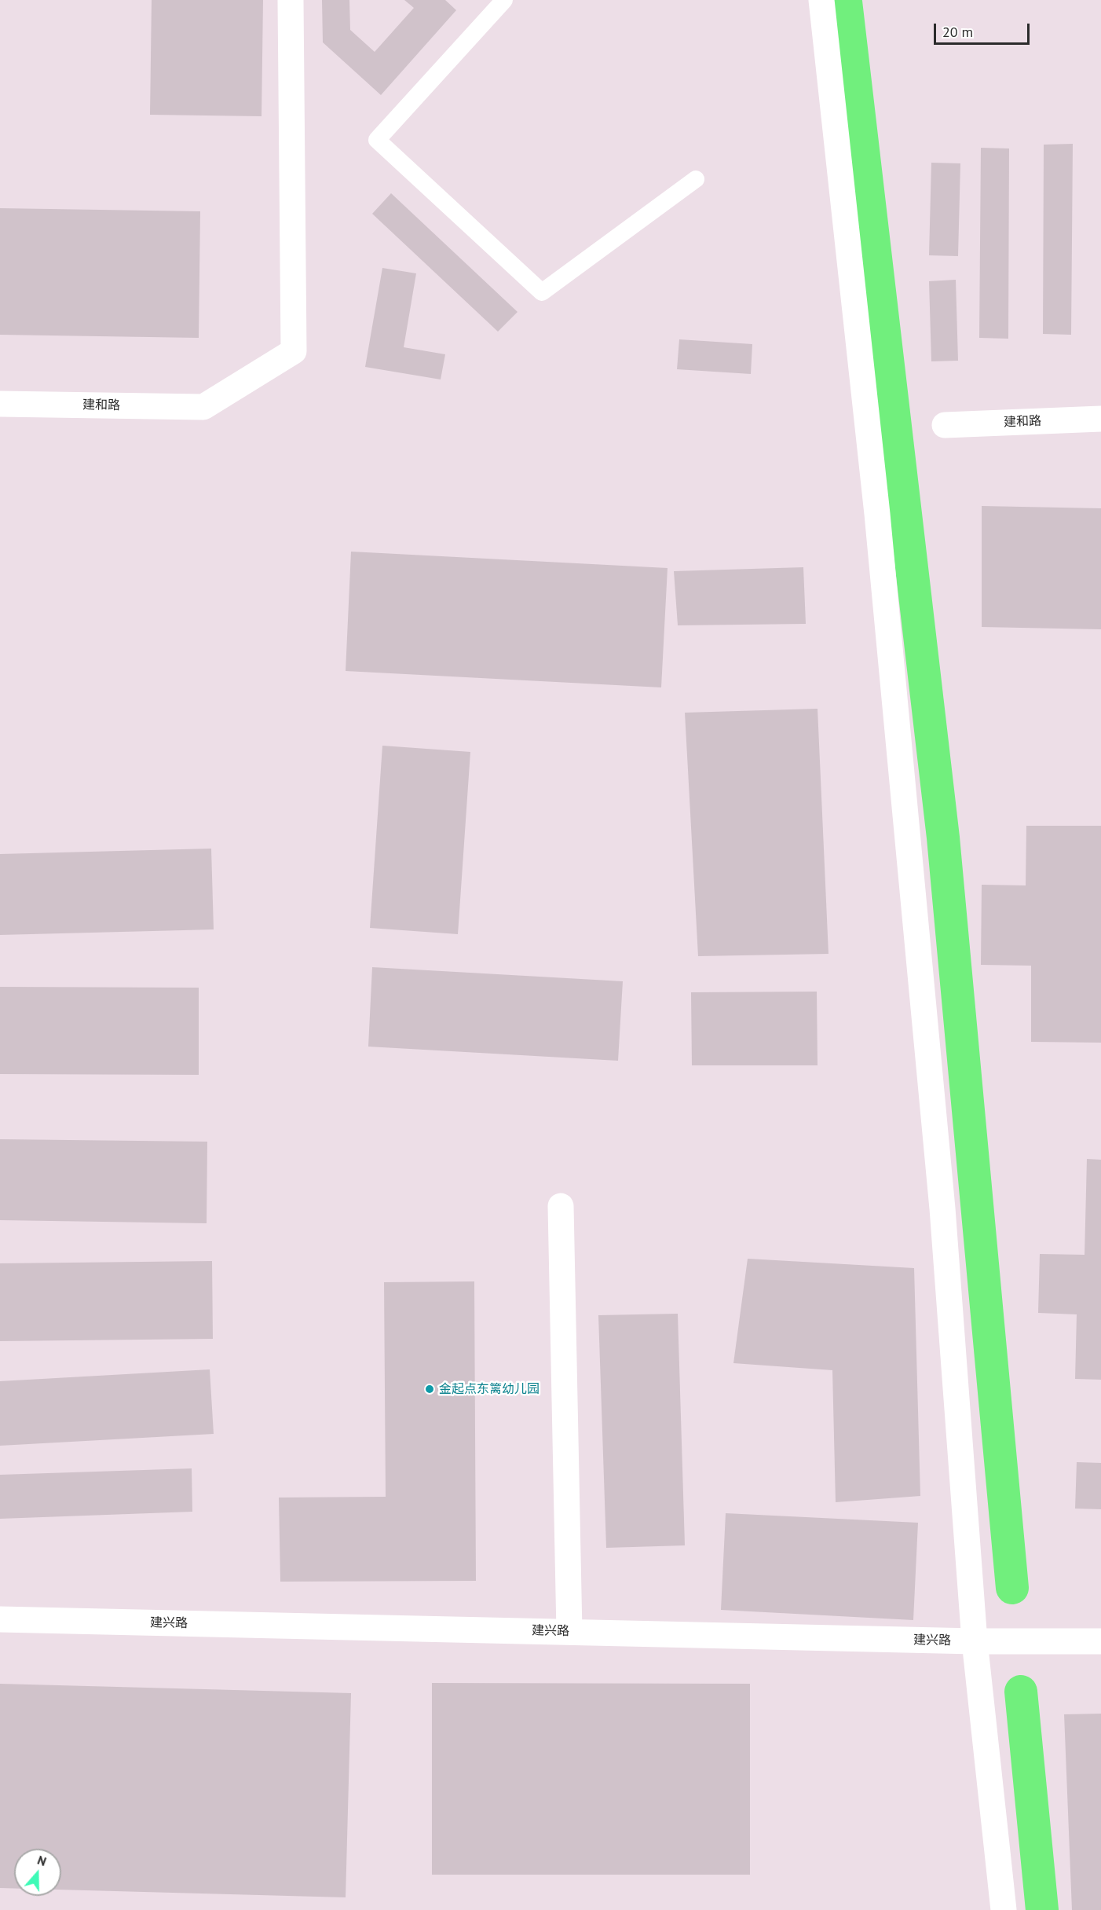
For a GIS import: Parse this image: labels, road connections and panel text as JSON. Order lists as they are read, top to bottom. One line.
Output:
{"streets":{"street":["建和路","建兴路"]},"places":["金起点东篱幼儿园"],"scale_bar":"20 m","north":"top"}
